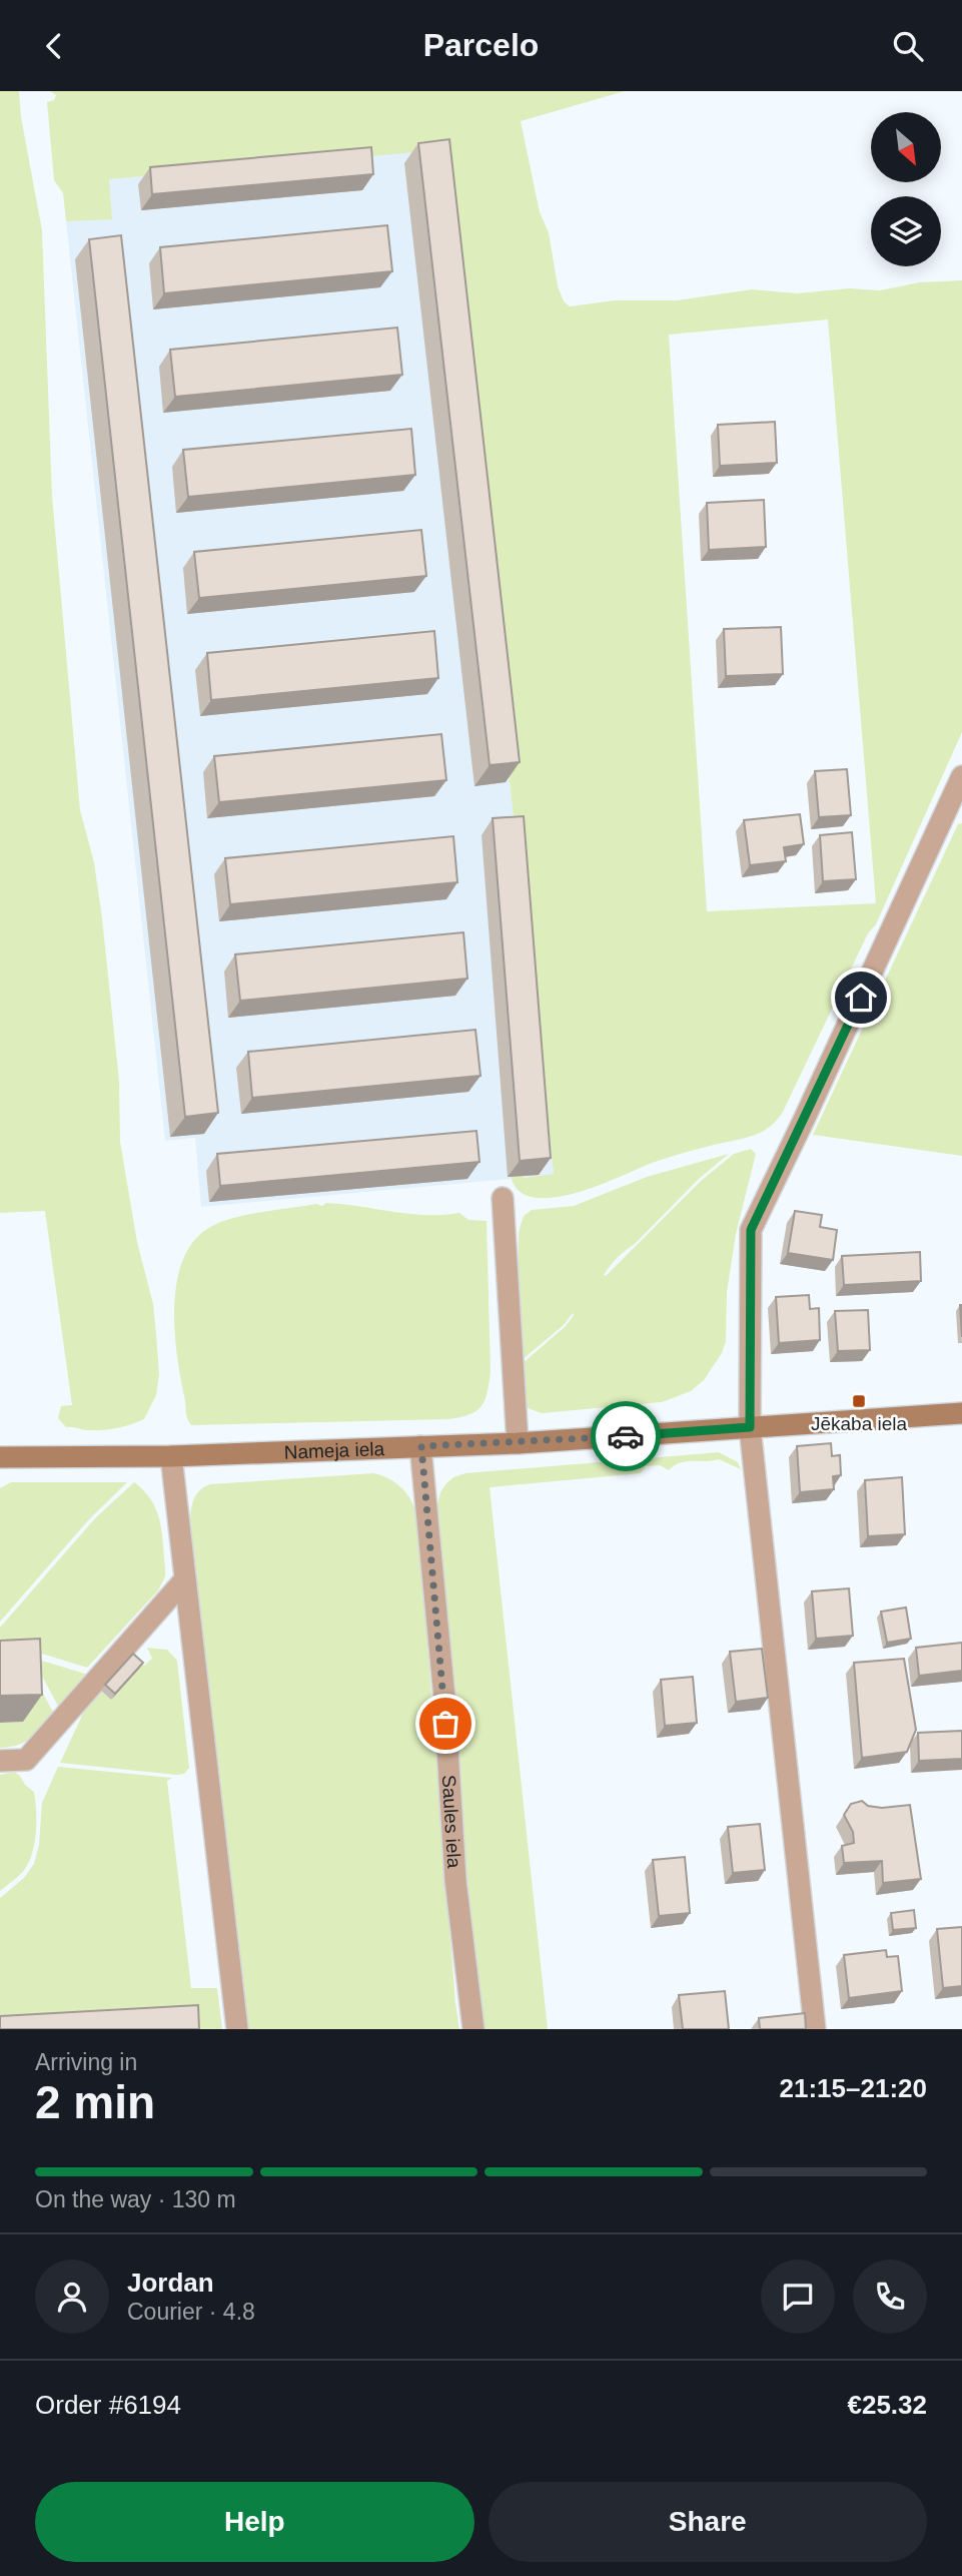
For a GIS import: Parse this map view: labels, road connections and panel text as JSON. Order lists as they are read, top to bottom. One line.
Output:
{"streets":{"street":["Nameja iela","Saules iela"]},"crossings":[["Nameja iela","Saules iela"]],"places":{"transit":["Jēkaba iela"]},"north":"bottom right","page":{"header":"Parcelo","heading":["2 min","Arriving in","21:15–21:20"],"panel":["Jordan","Courier · 4.8","Order #6194","€25.32"],"bar":"On the way · 130 m","buttons":["Help","Share"]}}
